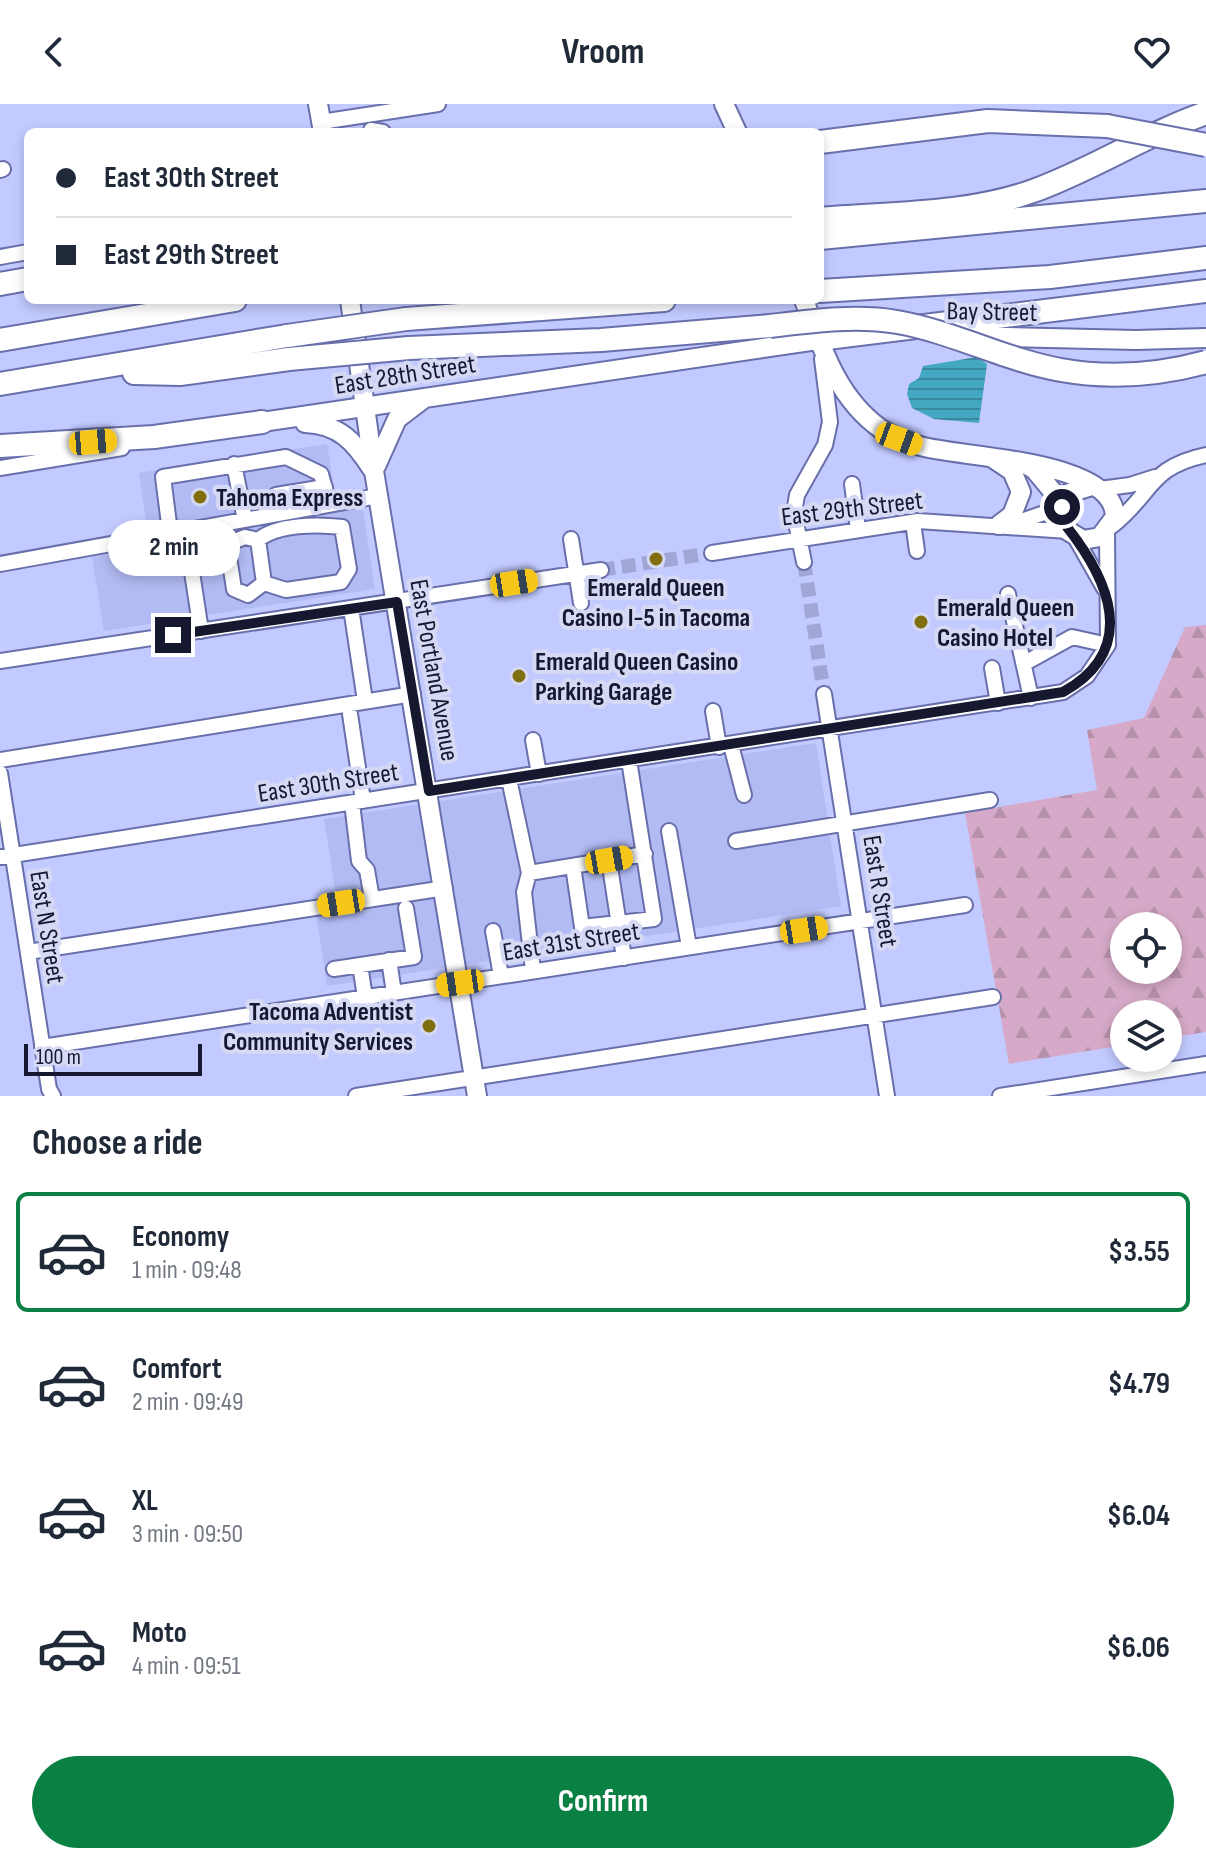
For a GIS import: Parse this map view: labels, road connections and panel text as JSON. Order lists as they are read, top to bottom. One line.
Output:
{"streets":{"main road":["Bay Street","East 28th Street","East Portland Avenue"],"street":["East 29th Street","East 30th Street","East R Street","East N Street","East 31st Street"]},"crossings":[["Bay Street","East 28th Street"],["East 28th Street","East Portland Avenue"],["East Portland Avenue","East 30th Street"],["East Portland Avenue","East 31st Street"],["East 30th Street","East R Street"],["East 30th Street","East N Street"],["East R Street","East 31st Street"],["East N Street","East 31st Street"]],"places":["Tahoma Express","Emerald Queen Casino I-5 in Tacoma","Emerald Queen Casino Hotel","Emerald Queen Casino Parking Garage","Tacoma Adventist Community Services"],"scale_bar":"100 m","page":{"header":"Vroom","banner":["East 30th Street","East 29th Street"],"bubble":"2 min","scale":"100 m","heading":"Choose a ride","list":[{"name":"Economy","note":"1 min · 09:48","value":"$3.55"},{"name":"Comfort","note":"2 min · 09:49","value":"$4.79"},{"name":"XL","note":"3 min · 09:50","value":"$6.04"},{"name":"Moto","note":"4 min · 09:51","value":"$6.06"}],"buttons":"Confirm"}}
